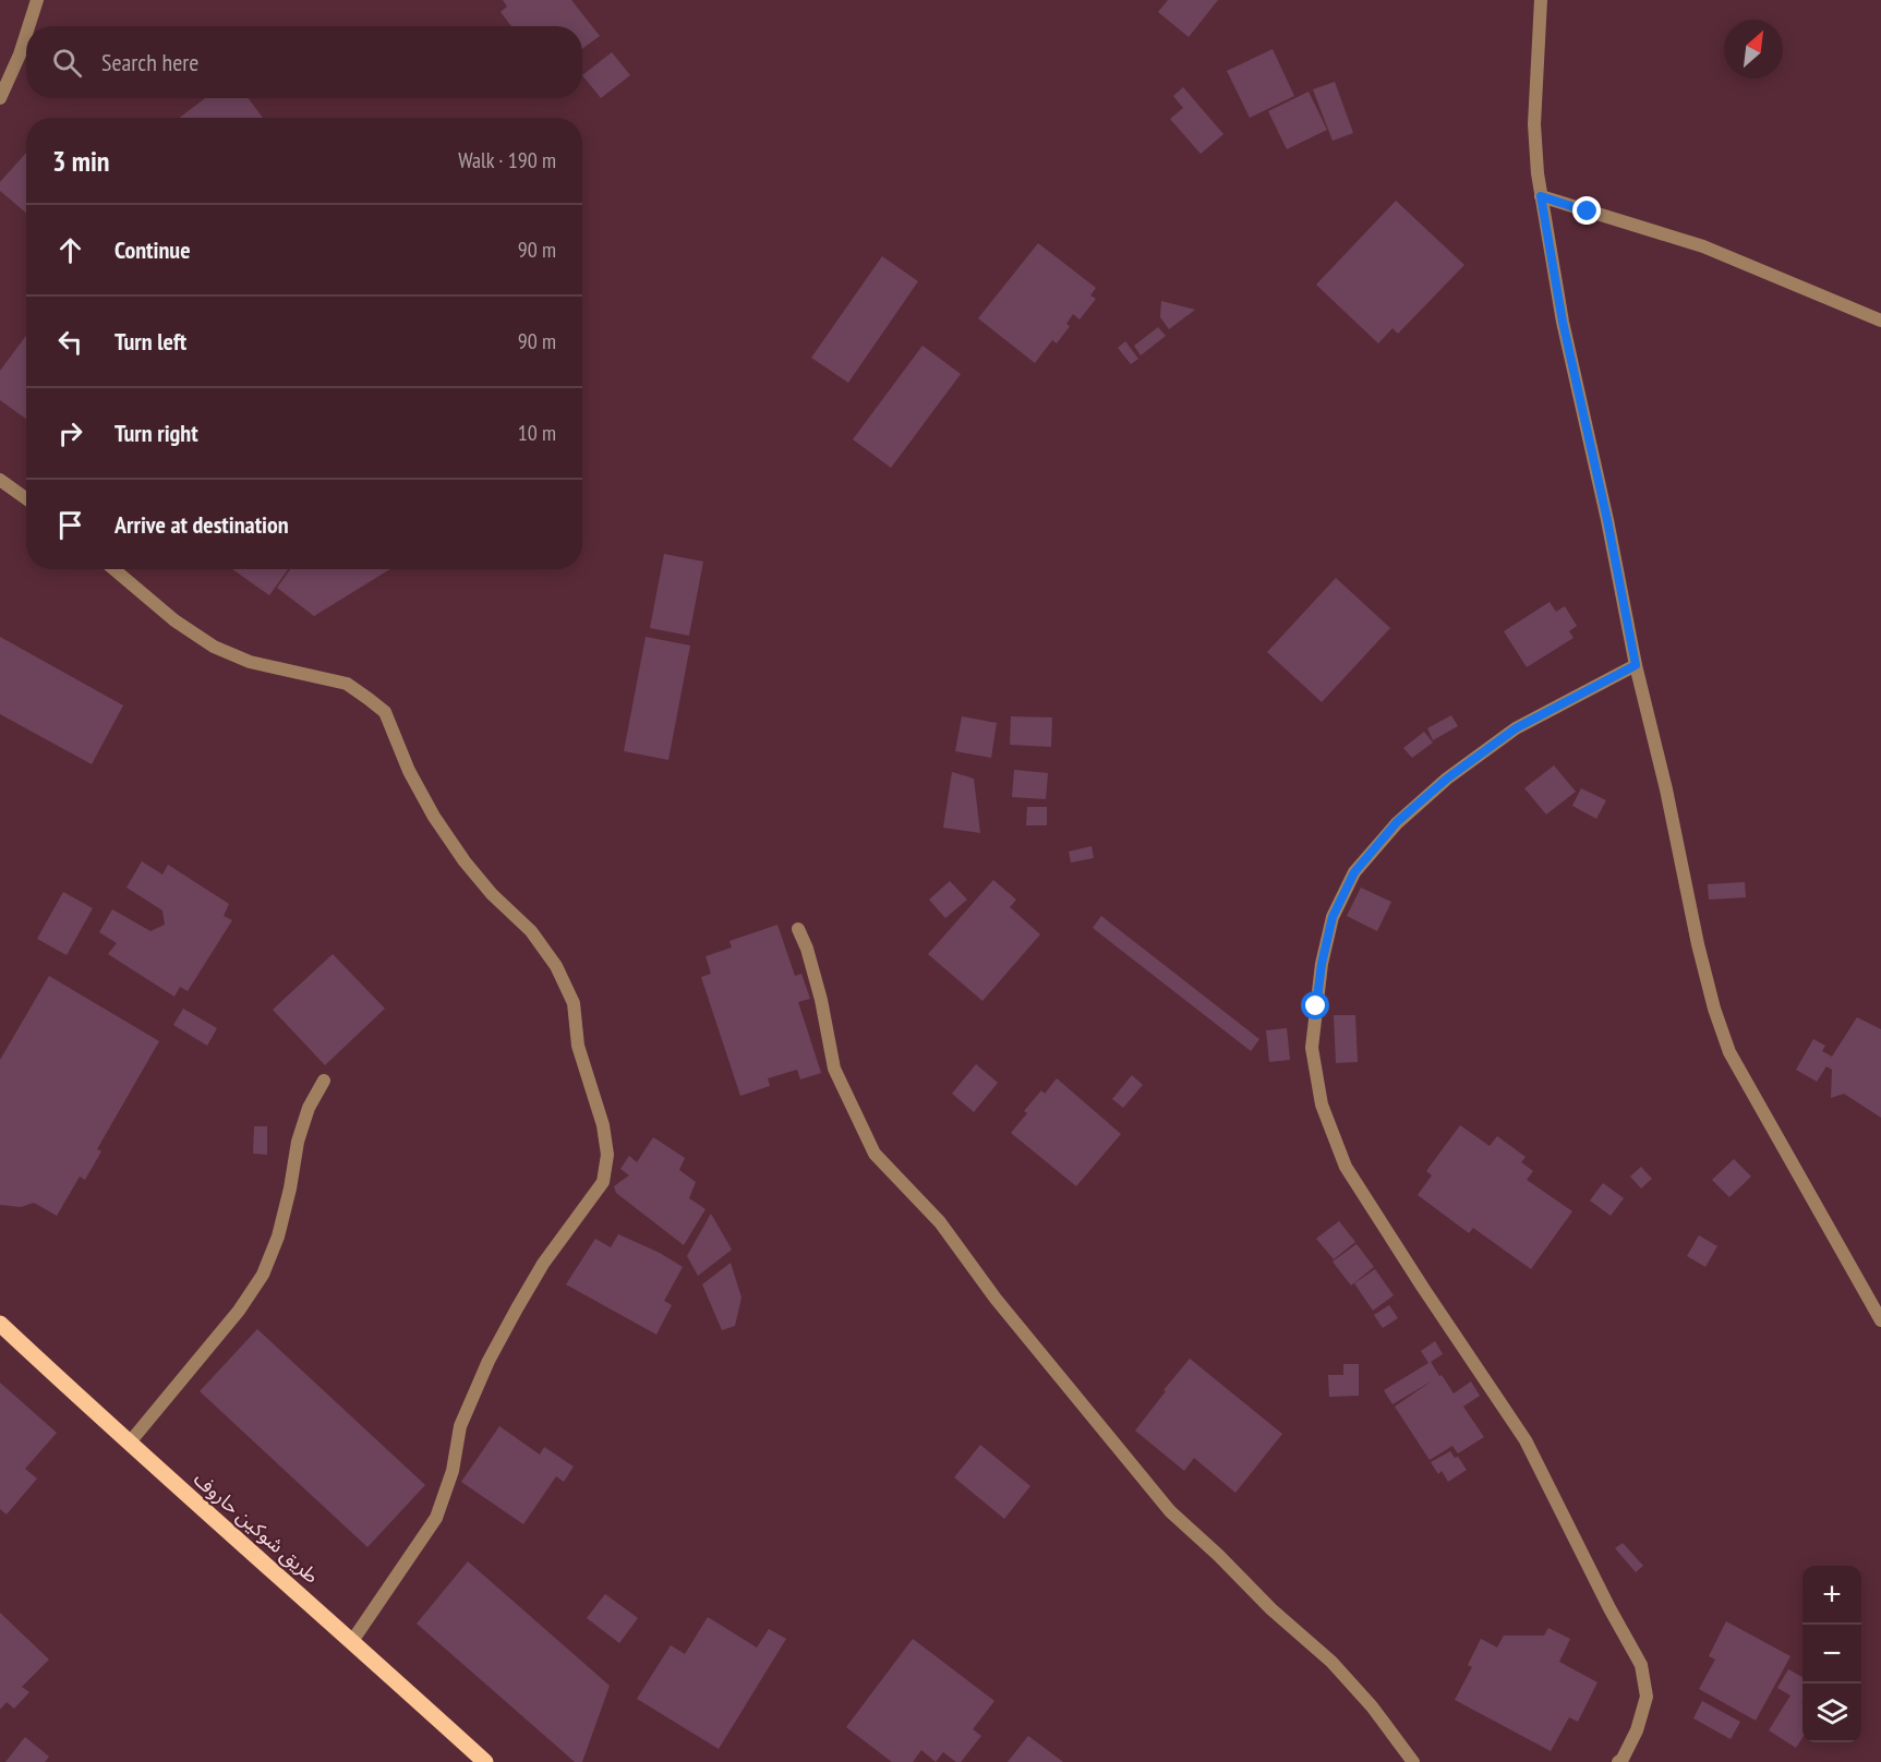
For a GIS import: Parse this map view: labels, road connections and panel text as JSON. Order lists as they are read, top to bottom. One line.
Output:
{"streets":{"main road":["طريق شوكين حاروف"]},"north":"top right","page":{"search":"Search here","heading":["3 min","Walk · 190 m"],"list":[["Continue","90 m"],["Turn left","90 m"],["Turn right","10 m"],"Arrive at destination"],"map_buttons":["+","−"]}}
